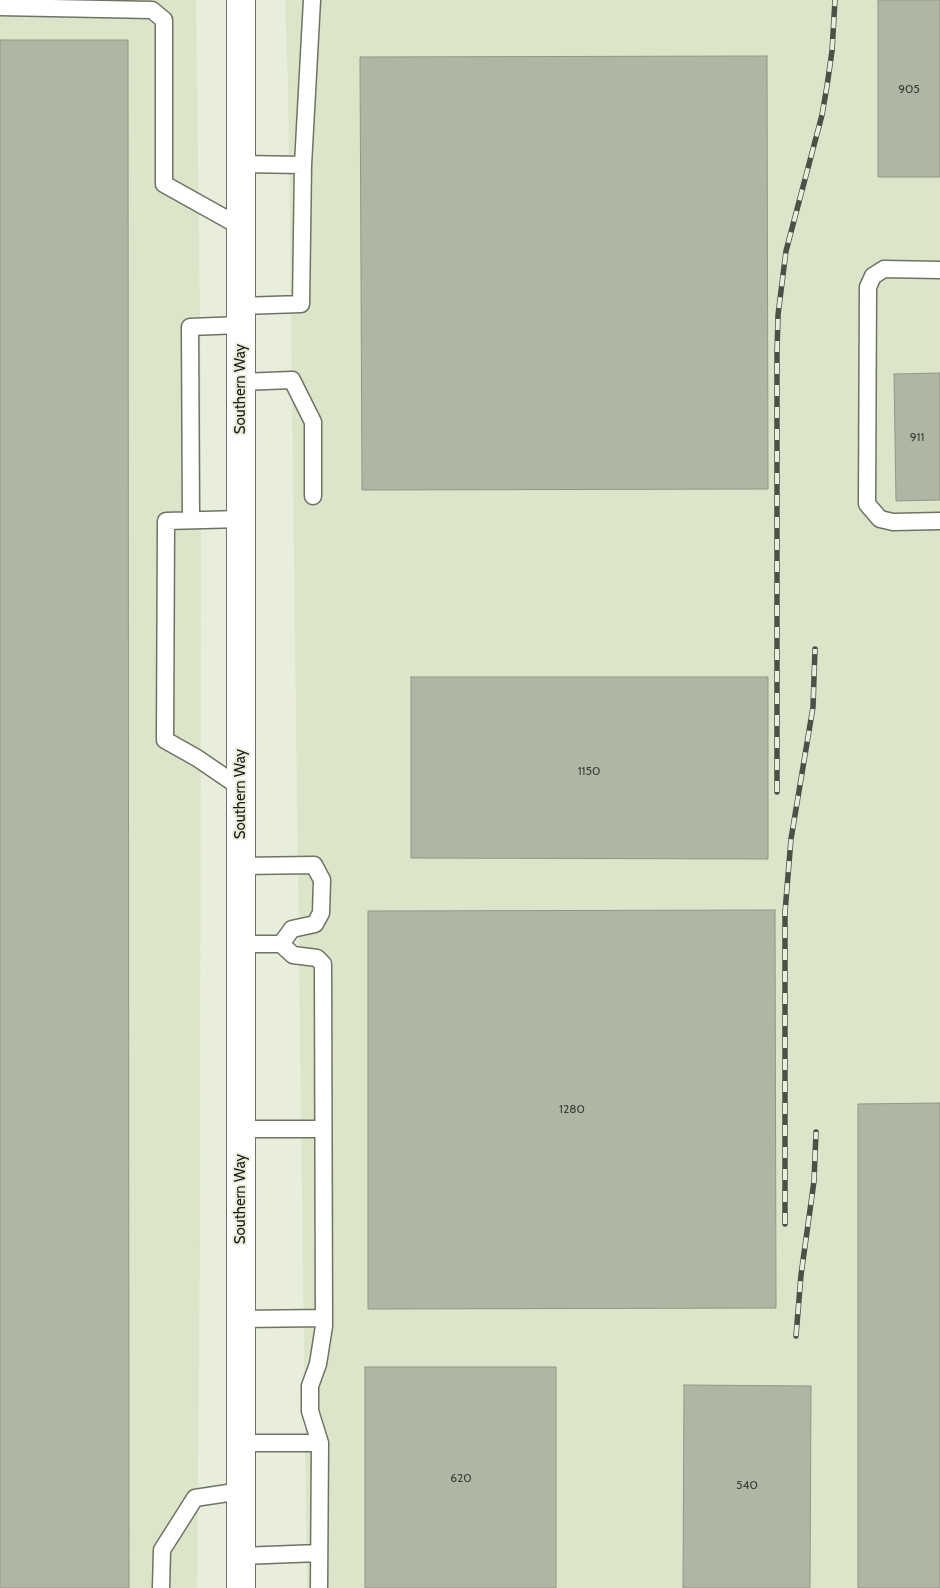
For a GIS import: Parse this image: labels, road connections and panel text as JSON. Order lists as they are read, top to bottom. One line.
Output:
{"streets":{"street":["Southern Way"]},"house_numbers":["905","911","1150","1280","620","540"]}
